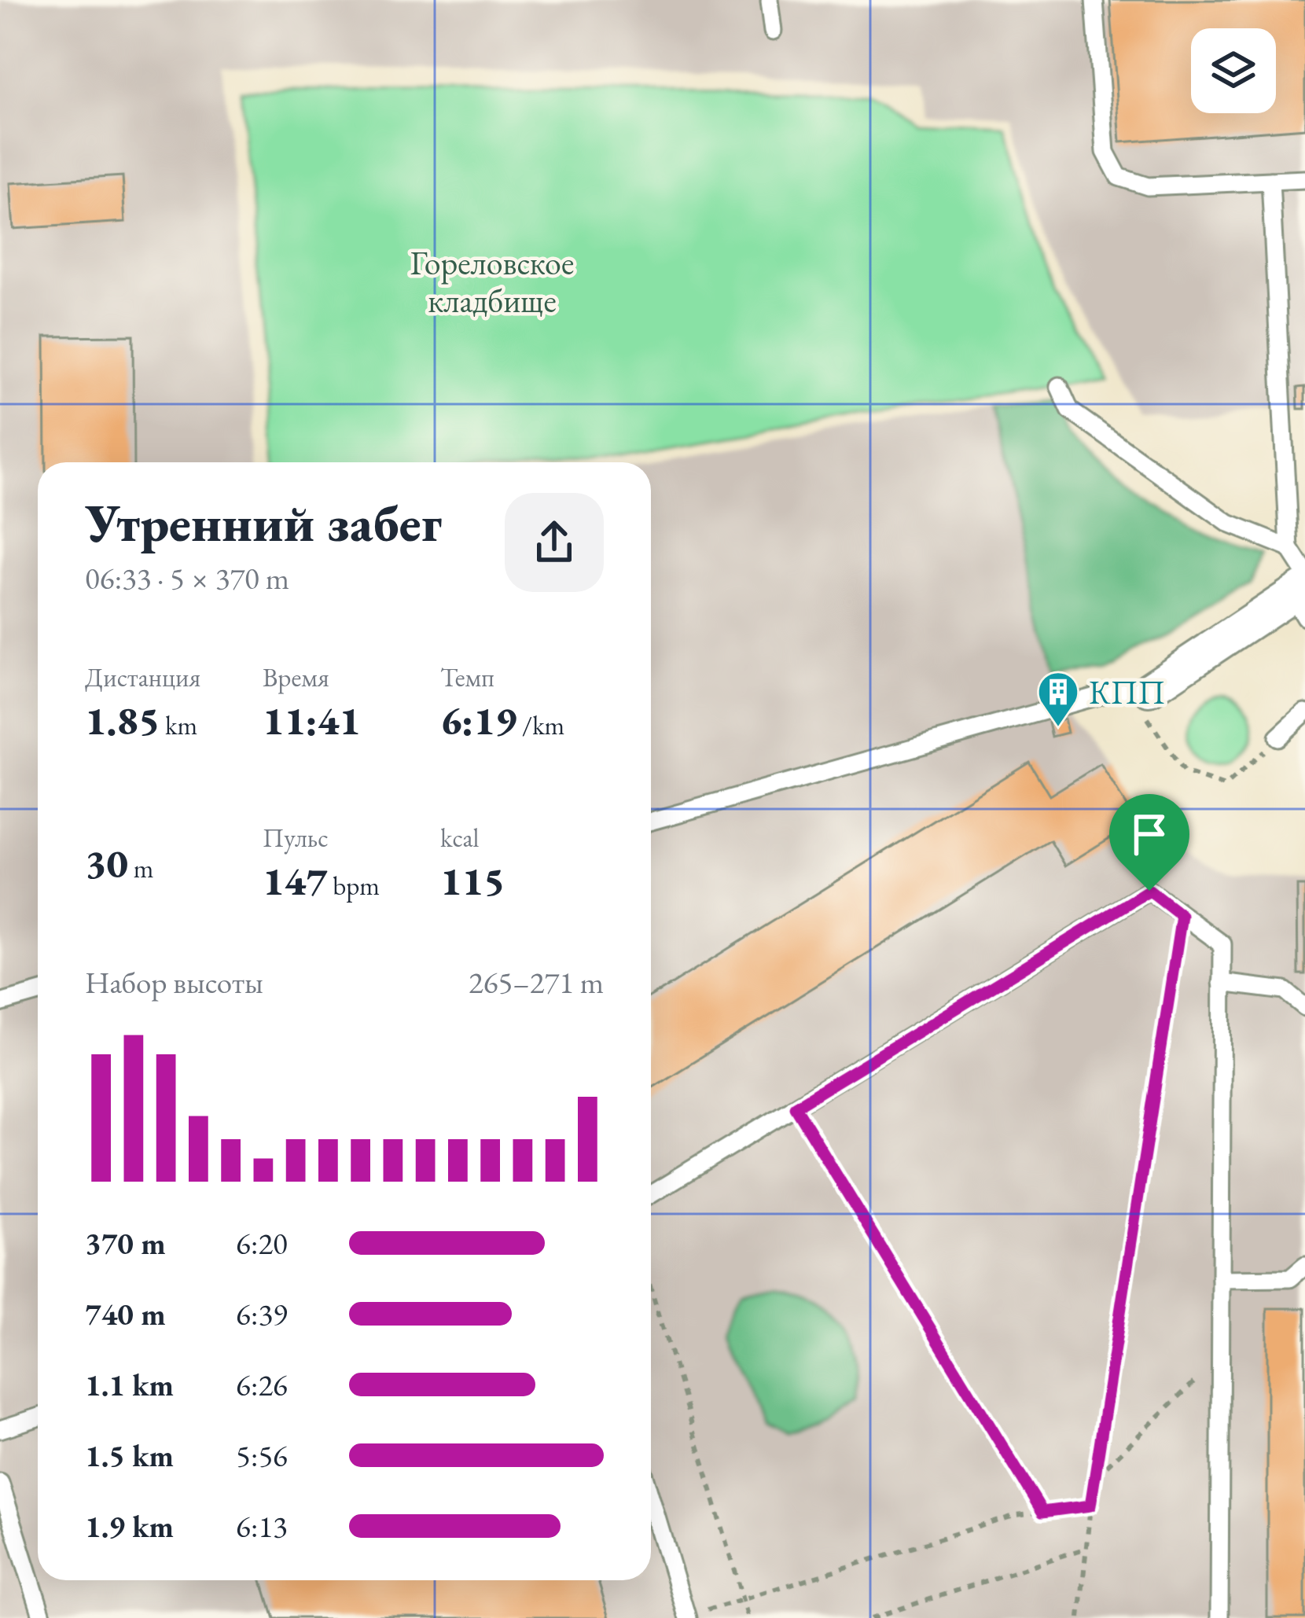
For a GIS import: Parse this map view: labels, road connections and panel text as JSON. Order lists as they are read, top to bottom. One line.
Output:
{"parks":["Гореловское кладбище"],"places":{"building":["КПП"]},"page":{"heading":["Утренний забег","06:33 · 5 × 370 m"],"stats":[["Дистанция","1.85 km"],["Время","11:41"],["Темп","6:19 /km"],["30 m"],["Пульс","147 bpm"],["kcal","115"]],"chart":["Набор высоты","265–271 m"],"list":[{"name":"370 m","note":"6:20"},{"name":"740 m","note":"6:39"},{"name":"1.1 km","note":"6:26"},{"name":"1.5 km","note":"5:56"},{"name":"1.9 km","note":"6:13"}]}}
